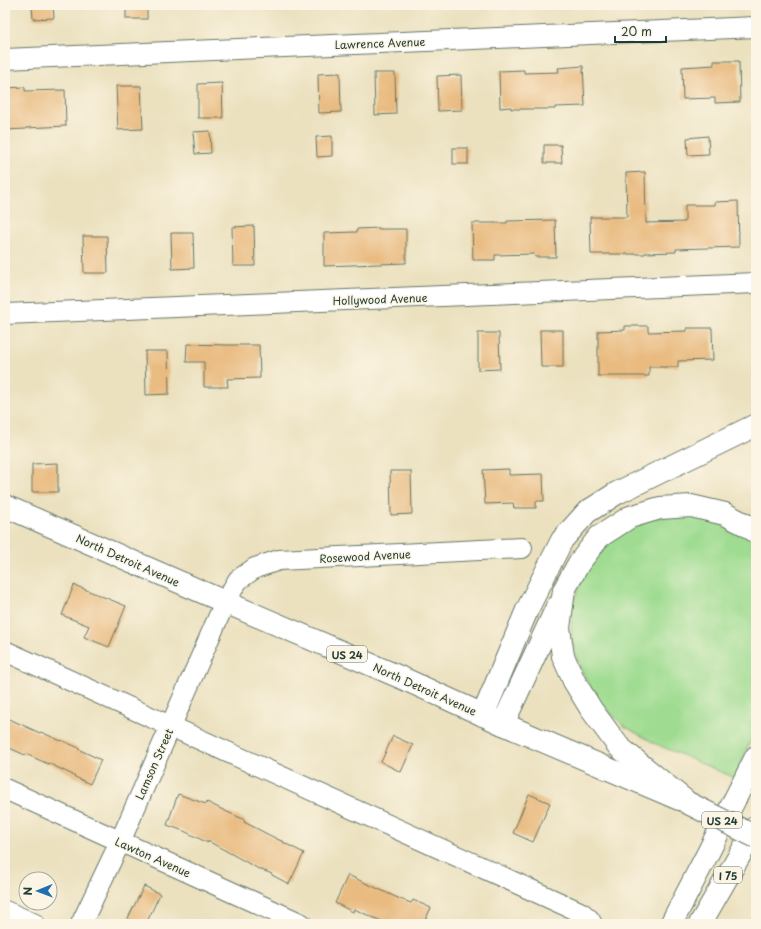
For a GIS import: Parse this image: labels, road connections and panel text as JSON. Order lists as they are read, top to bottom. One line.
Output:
{"streets":{"main road":["North Detroit Avenue","US 24","I 75"],"street":["Lawrence Avenue","Hollywood Avenue","Rosewood Avenue","Lamson Street","Lawton Avenue"]},"crossings":[["Rosewood Avenue","North Detroit Avenue"],["Rosewood Avenue","Lamson Street"],["North Detroit Avenue","Lamson Street"],["Lamson Street","Lawton Avenue"]],"scale_bar":"20 m","north":"left"}
